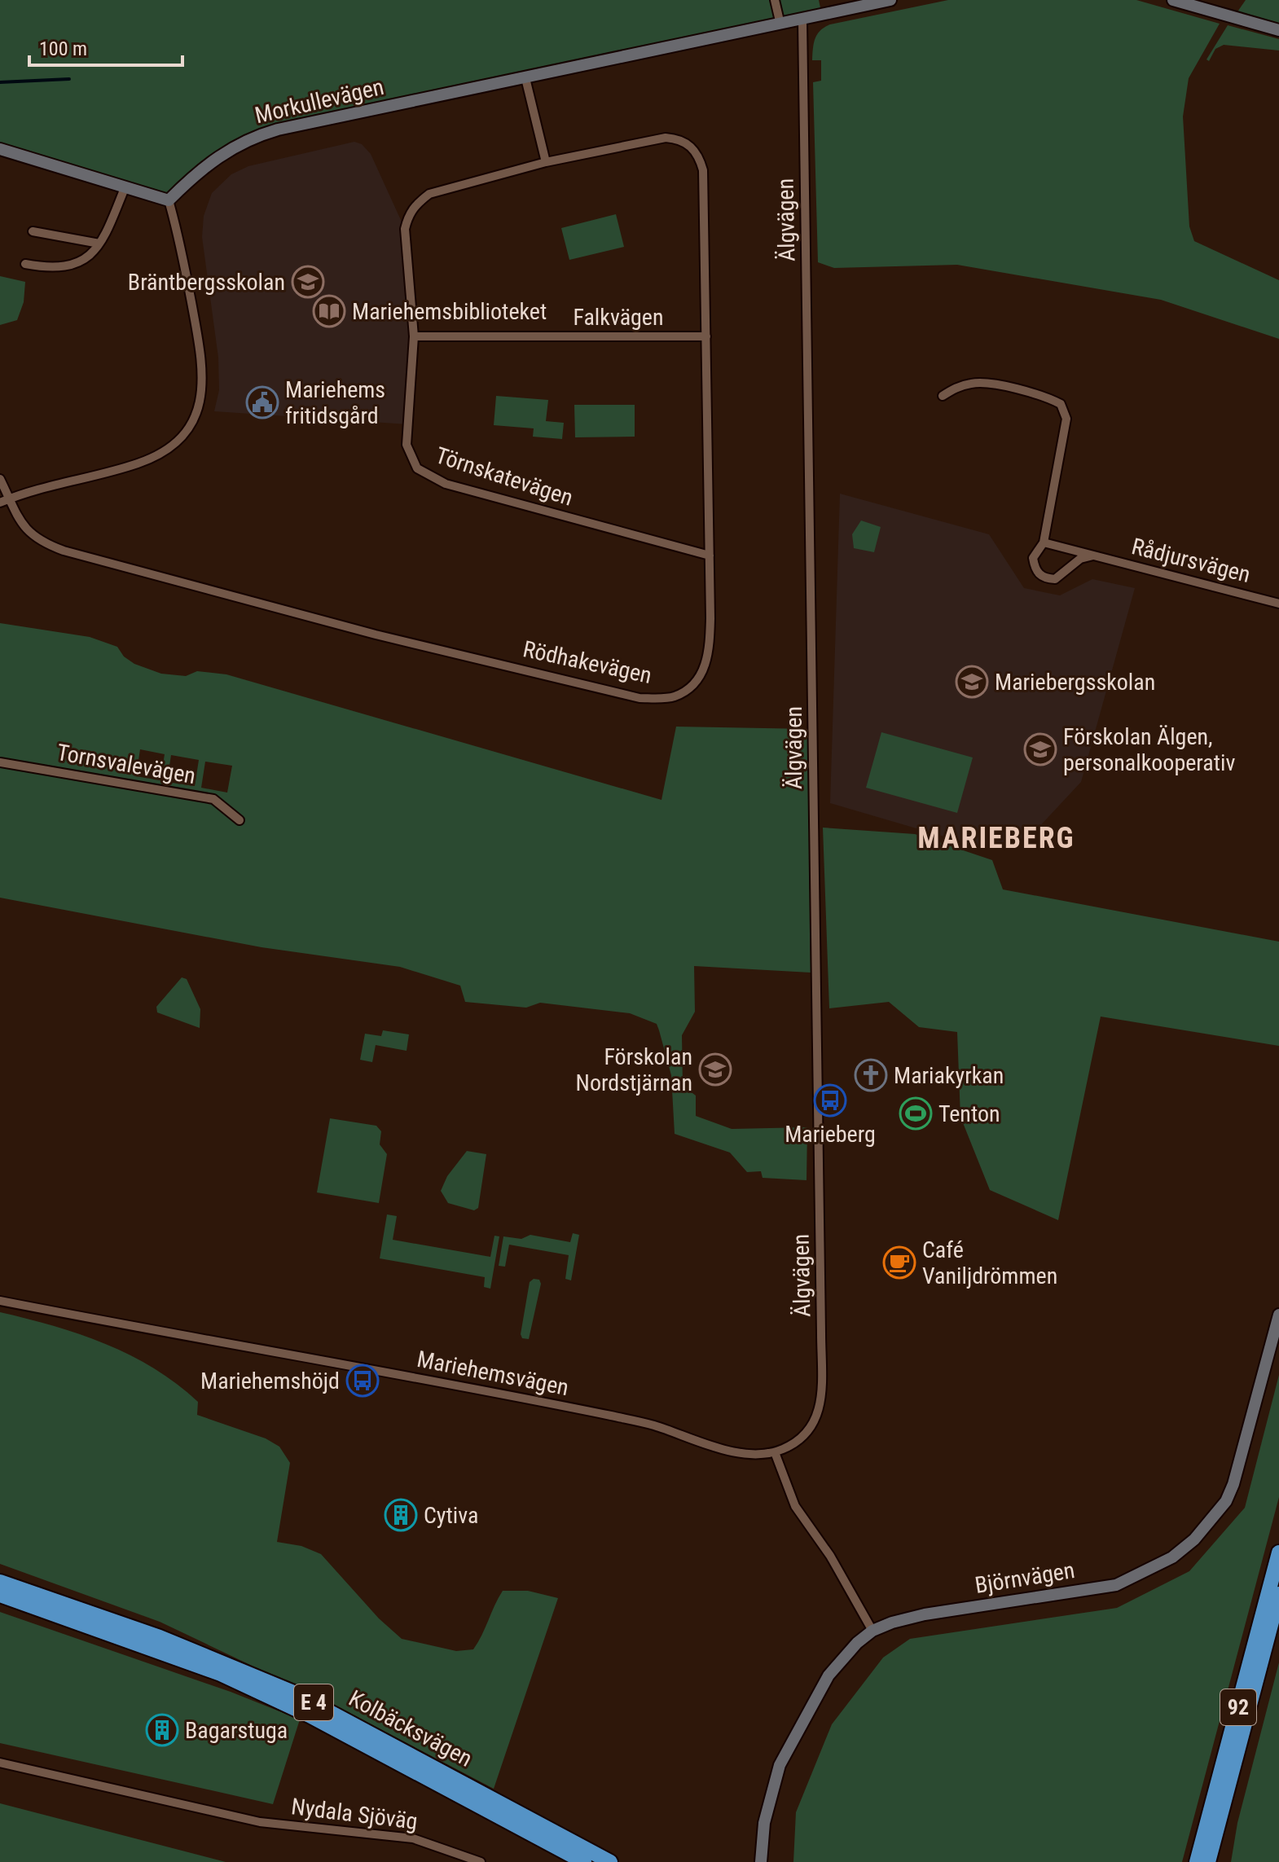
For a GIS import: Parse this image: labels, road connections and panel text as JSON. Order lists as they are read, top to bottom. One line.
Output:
{"streets":{"highway":["E 4","92","Kolbäcksvägen"],"street":["Morkullevägen","Älgvägen","Falkvägen","Törnskatevägen","Rådjursvägen","Rödhakevägen","Tornsvalevägen","Mariehemsvägen","Björnvägen","Nydala Sjöväg"]},"crossings":[["Morkullevägen","Älgvägen"],["Älgvägen","Mariehemsvägen"],["Falkvägen","Törnskatevägen"],["Falkvägen","Rödhakevägen"],["Törnskatevägen","Rödhakevägen"]],"districts":["MARIEBERG"],"places":{"school or university":["Bräntbergsskolan","Mariebergsskolan","Förskolan Älgen, personalkooperativ","Förskolan Nordstjärnan"],"library":["Mariehemsbiblioteket"],"public building":["Mariehems fritidsgård"],"church":["Mariakyrkan"],"bus stop":["Marieberg","Mariehemshöjd"],"sports":["Tenton"],"cafe":["Café Vaniljdrömmen"],"building":["Cytiva","Bagarstuga"]},"scale_bar":"100 m"}
